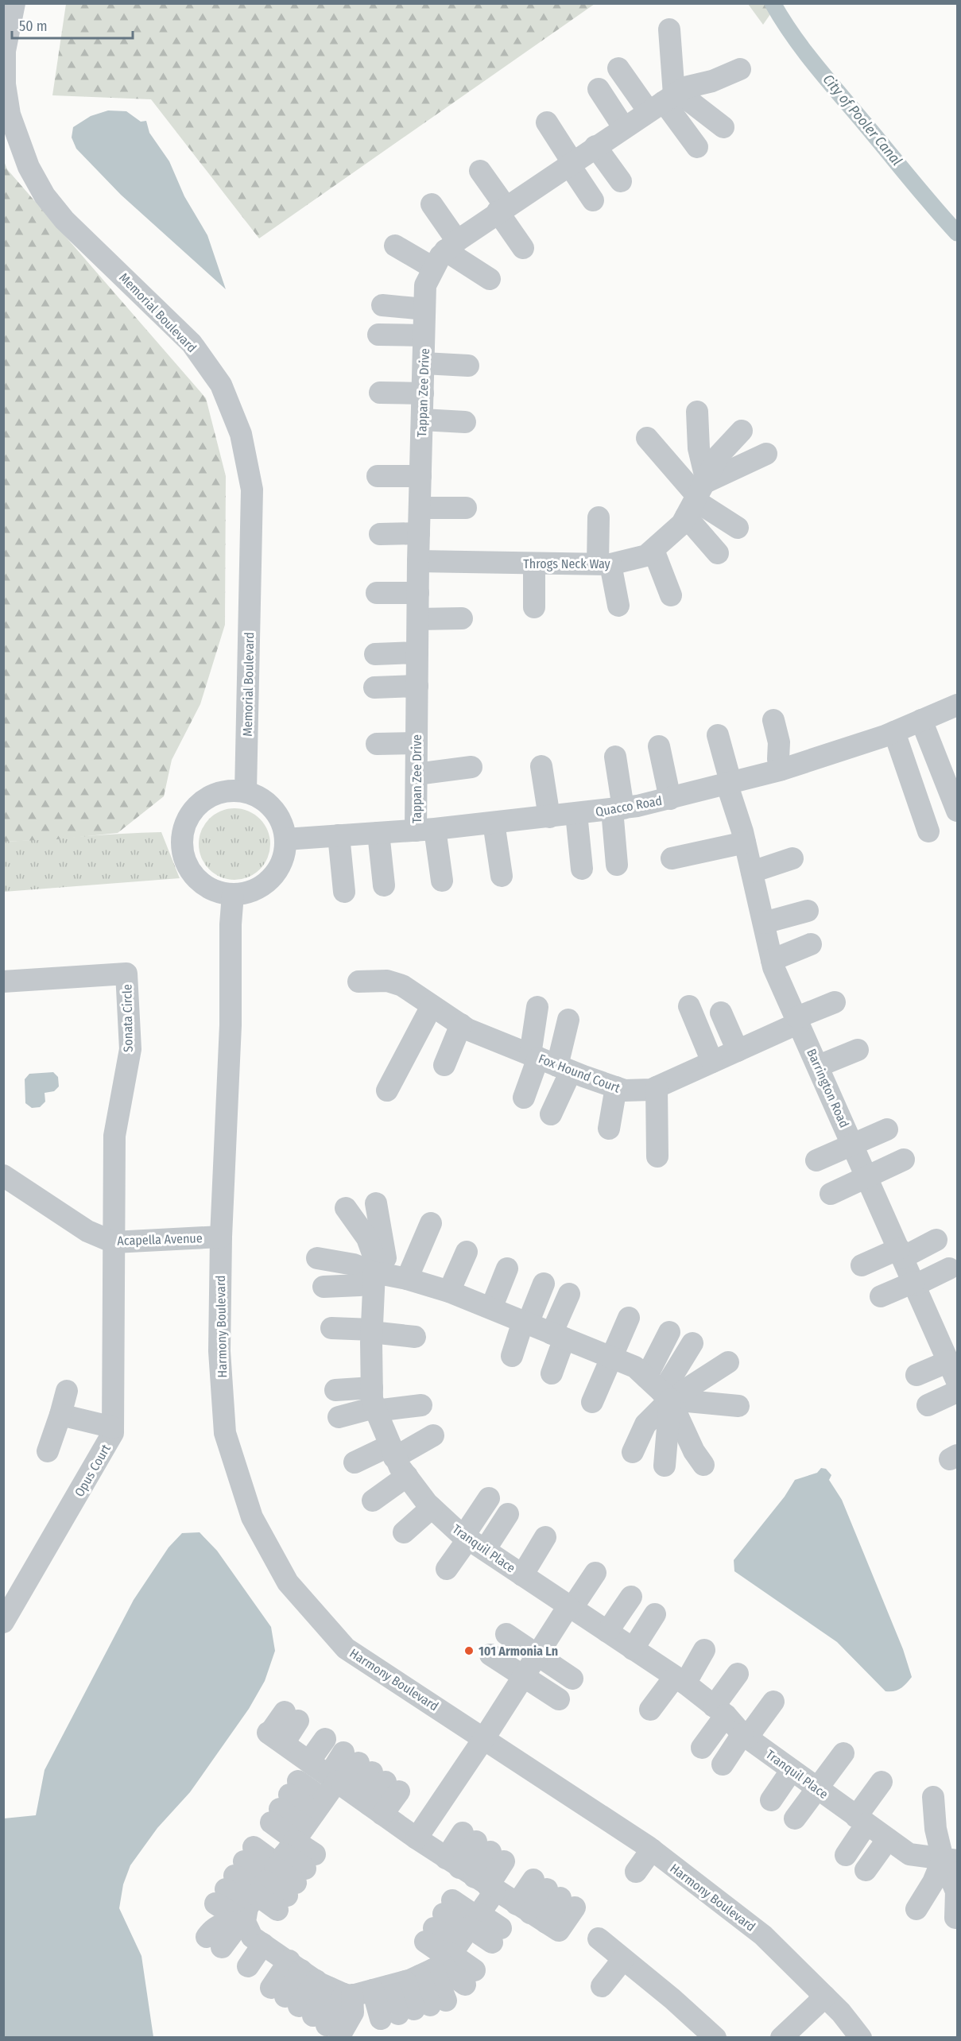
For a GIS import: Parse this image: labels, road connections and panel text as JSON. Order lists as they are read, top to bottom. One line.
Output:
{"streets":{"street":["Memorial Boulevard","Tappan Zee Drive","Throgs Neck Way","Quacco Road","Sonata Circle","Fox Hound Court","Barrington Road","Acapella Avenue","Harmony Boulevard","Opus Court","Tranquil Place"]},"crossings":[["Memorial Boulevard","Quacco Road"],["Memorial Boulevard","Harmony Boulevard"],["Tappan Zee Drive","Throgs Neck Way"],["Tappan Zee Drive","Quacco Road"],["Quacco Road","Barrington Road"],["Quacco Road","Harmony Boulevard"],["Sonata Circle","Acapella Avenue"],["Sonata Circle","Opus Court"],["Fox Hound Court","Barrington Road"],["Acapella Avenue","Harmony Boulevard"],["Acapella Avenue","Opus Court"]],"water":["City of Pooler Canal"],"places":["101 Armonia Ln"],"scale_bar":"50 m"}
